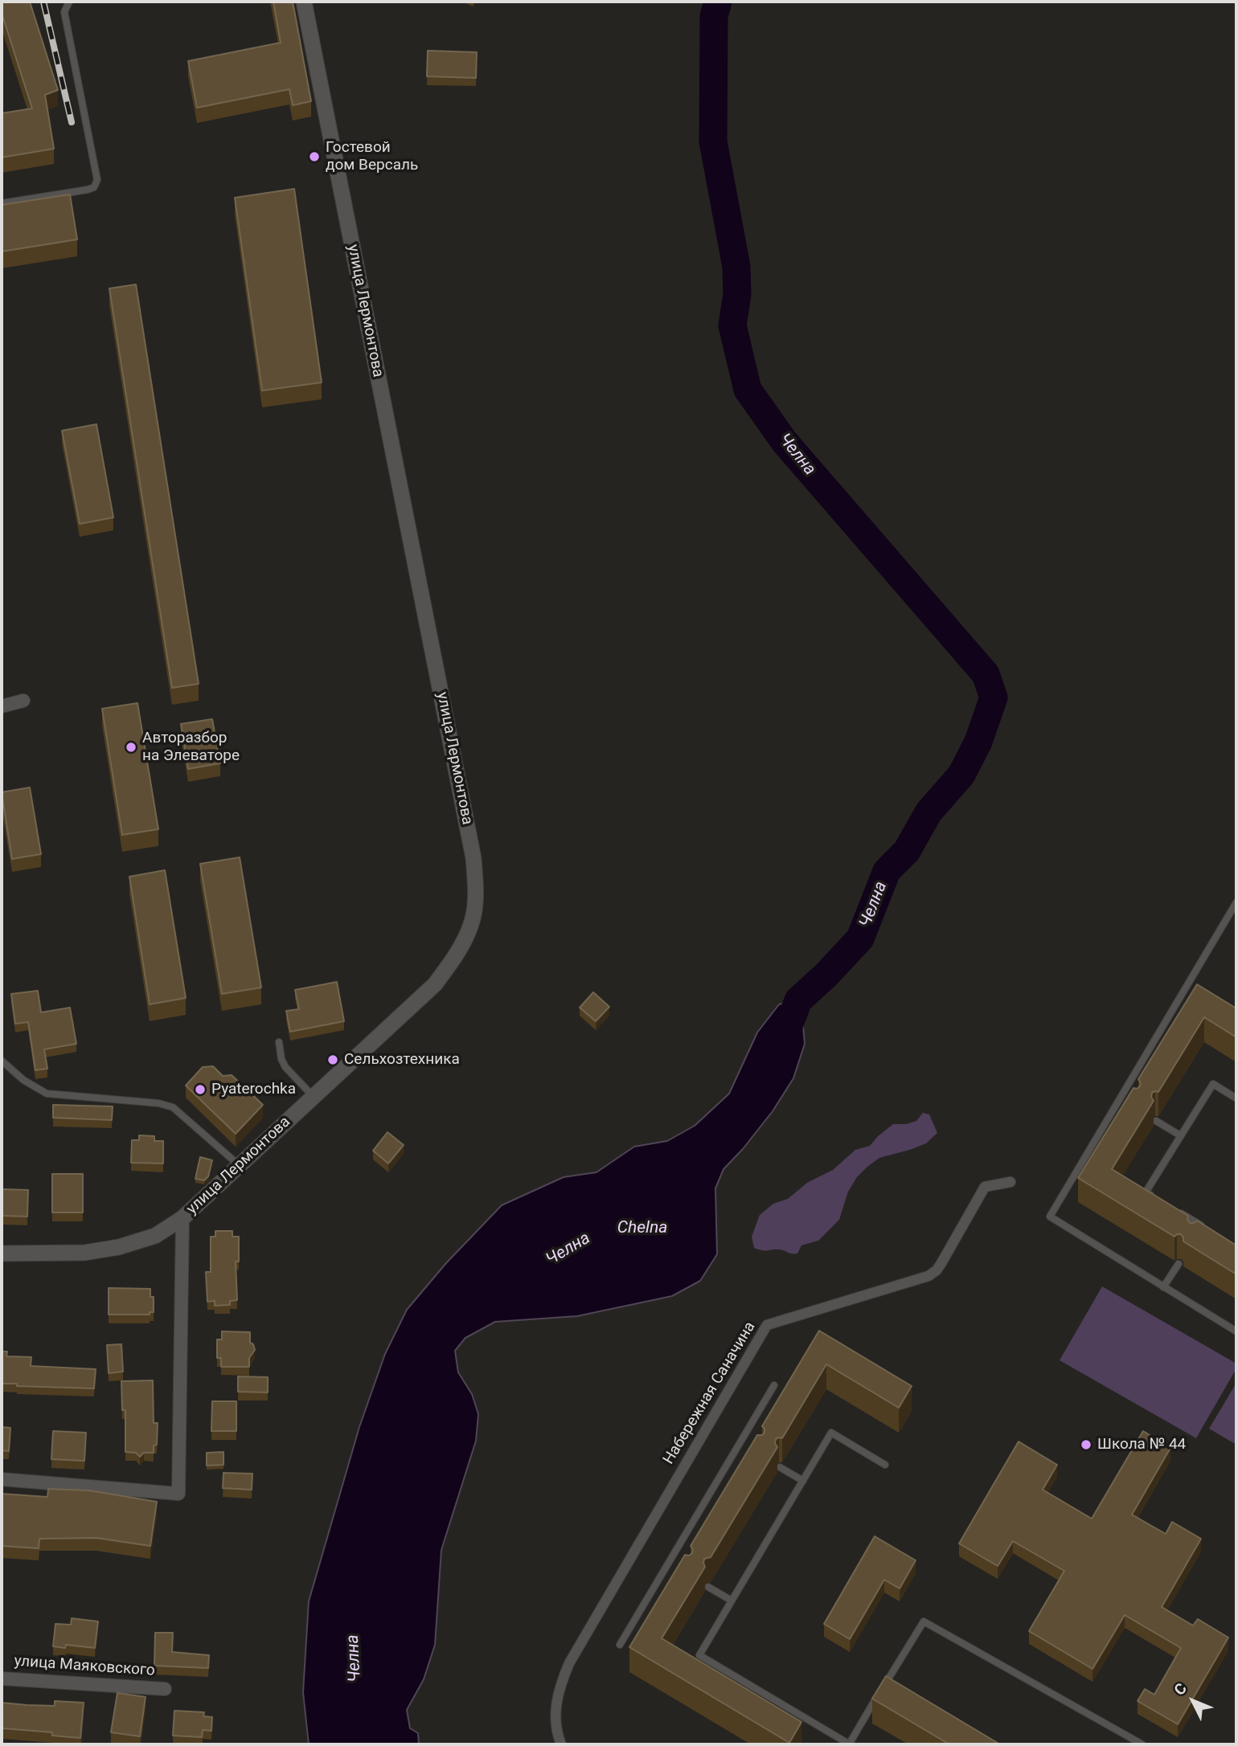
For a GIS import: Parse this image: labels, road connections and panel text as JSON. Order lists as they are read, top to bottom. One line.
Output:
{"streets":{"street":["улица Лермонтова","Набережная Саначина","улица Маяковского"]},"water":["Челна","Chelna"],"places":["Гостевой дом Версаль","Авторазбор на Элеваторе","Сельхозтехника","Pyaterochka","Школа № 44"],"north":"top left"}
